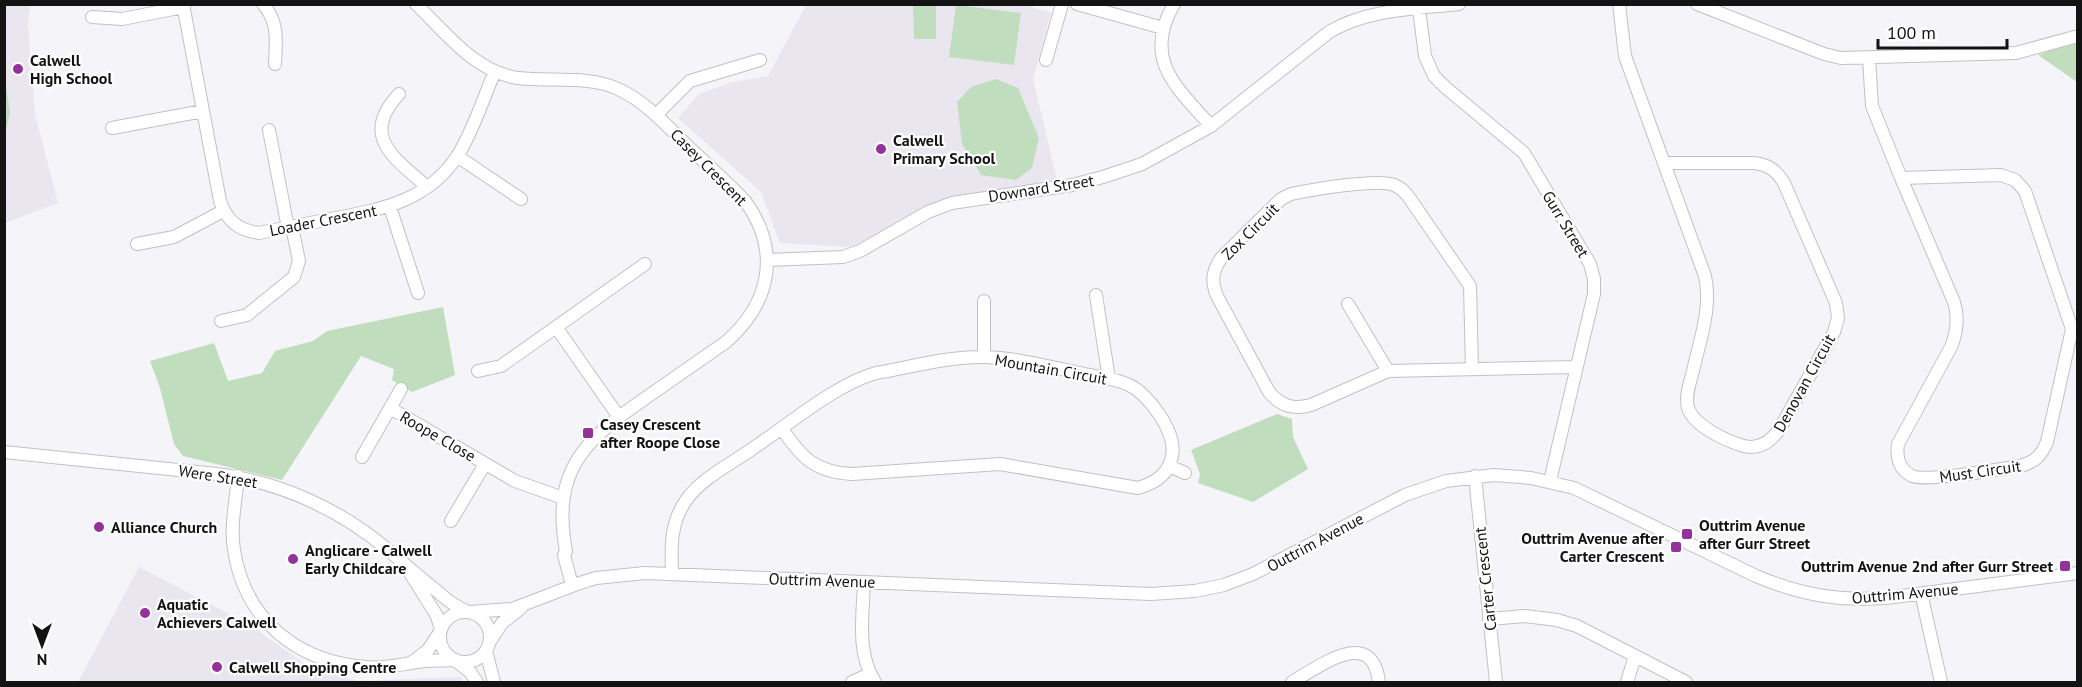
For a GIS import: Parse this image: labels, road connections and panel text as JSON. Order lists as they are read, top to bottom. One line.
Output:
{"streets":{"street":["Casey Crescent","Downard Street","Loader Crescent","Gurr Street","Zox Circuit","Mountain Circuit","Denovan Circuit","Roope Close","Must Circuit","Were Street","Outtrim Avenue","Carter Crescent"]},"crossings":[["Casey Crescent","Downard Street"],["Casey Crescent","Loader Crescent"],["Casey Crescent","Roope Close"],["Casey Crescent","Outtrim Avenue"],["Downard Street","Gurr Street"],["Gurr Street","Zox Circuit"],["Gurr Street","Outtrim Avenue"],["Mountain Circuit","Outtrim Avenue"],["Were Street","Outtrim Avenue"],["Outtrim Avenue","Carter Crescent"]],"places":{"other":["Calwell High School","Calwell Primary School","Alliance Church","Anglicare - Calwell Early Childcare","Aquatic Achievers Calwell","Calwell Shopping Centre"],"transit":["Casey Crescent after Roope Close","Outtrim Avenue after Gurr Street","Outtrim Avenue after Carter Crescent","Outtrim Avenue 2nd after Gurr Street"]},"scale_bar":"100 m","north":"bottom"}
